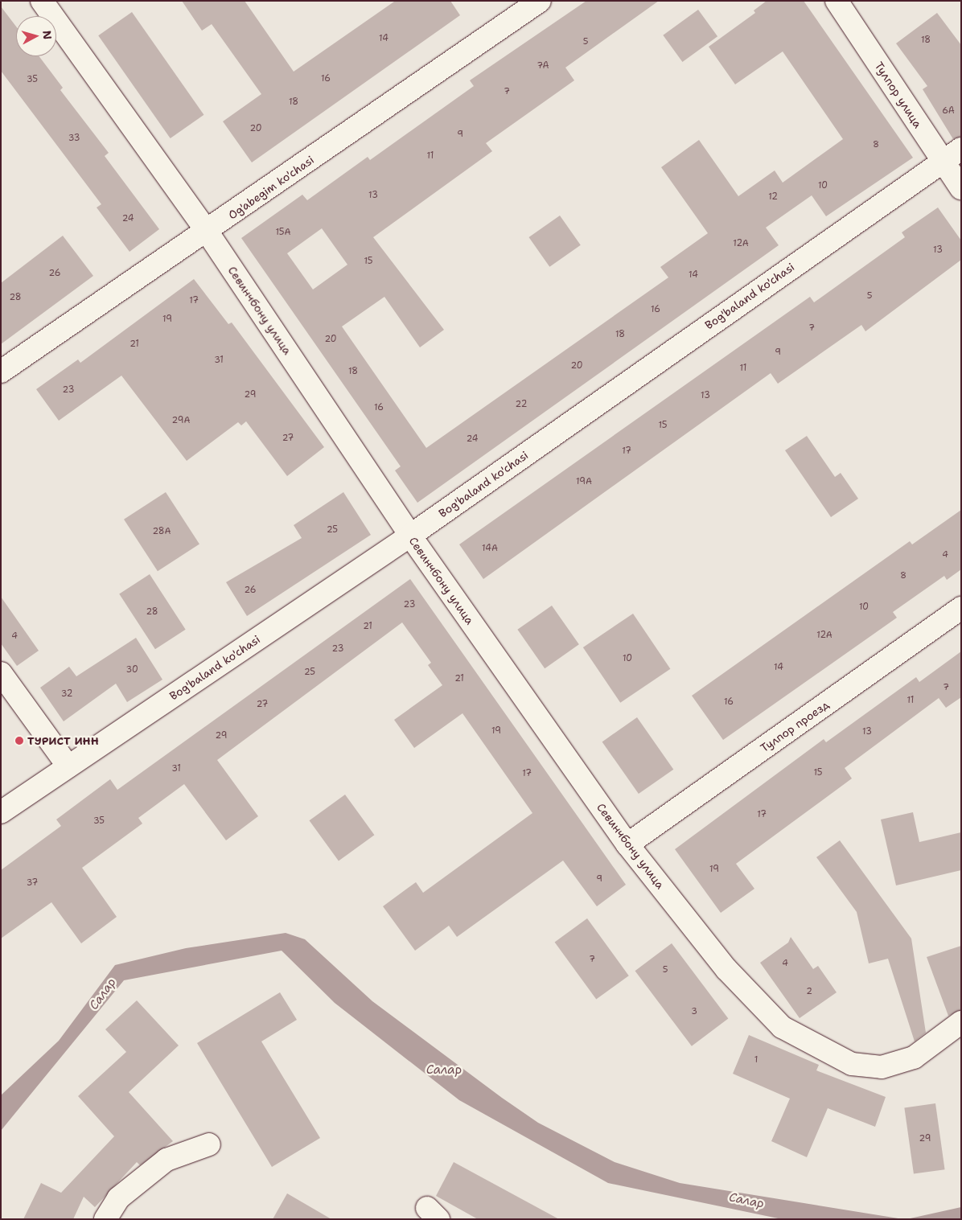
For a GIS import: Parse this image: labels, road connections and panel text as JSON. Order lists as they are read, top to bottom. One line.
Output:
{"streets":{"street":["Тулпор улица","Og'abegim ko'chasi","Bog'baland ko'chasi","Севинчбону улица","Тулпор проезд"]},"crossings":[["Тулпор улица","Bog'baland ko'chasi"],["Og'abegim ko'chasi","Севинчбону улица"],["Bog'baland ko'chasi","Севинчбону улица"],["Севинчбону улица","Тулпор проезд"]],"water":["Салар"],"places":["ТУРИСТ ИНН"],"house_numbers":["14","18","5","7A","16","35","7","18","6A","20","9","33","8","11","10","13","12","24","15A","12A","13","15","26","14","5","28","17","16","19","7","18","20","21","9","31","20","11","18","23","29","13","22","16","29A","15","27","24","17","19A","25","28A","14A","4","8","26","23","10","28","21","12A","4","23","10","14","30","25","21","7","32","11","16","27","19","13","29","31","15","17","17","35","19","9","37","7","4","5","2","3","1","29"],"north":"right"}
